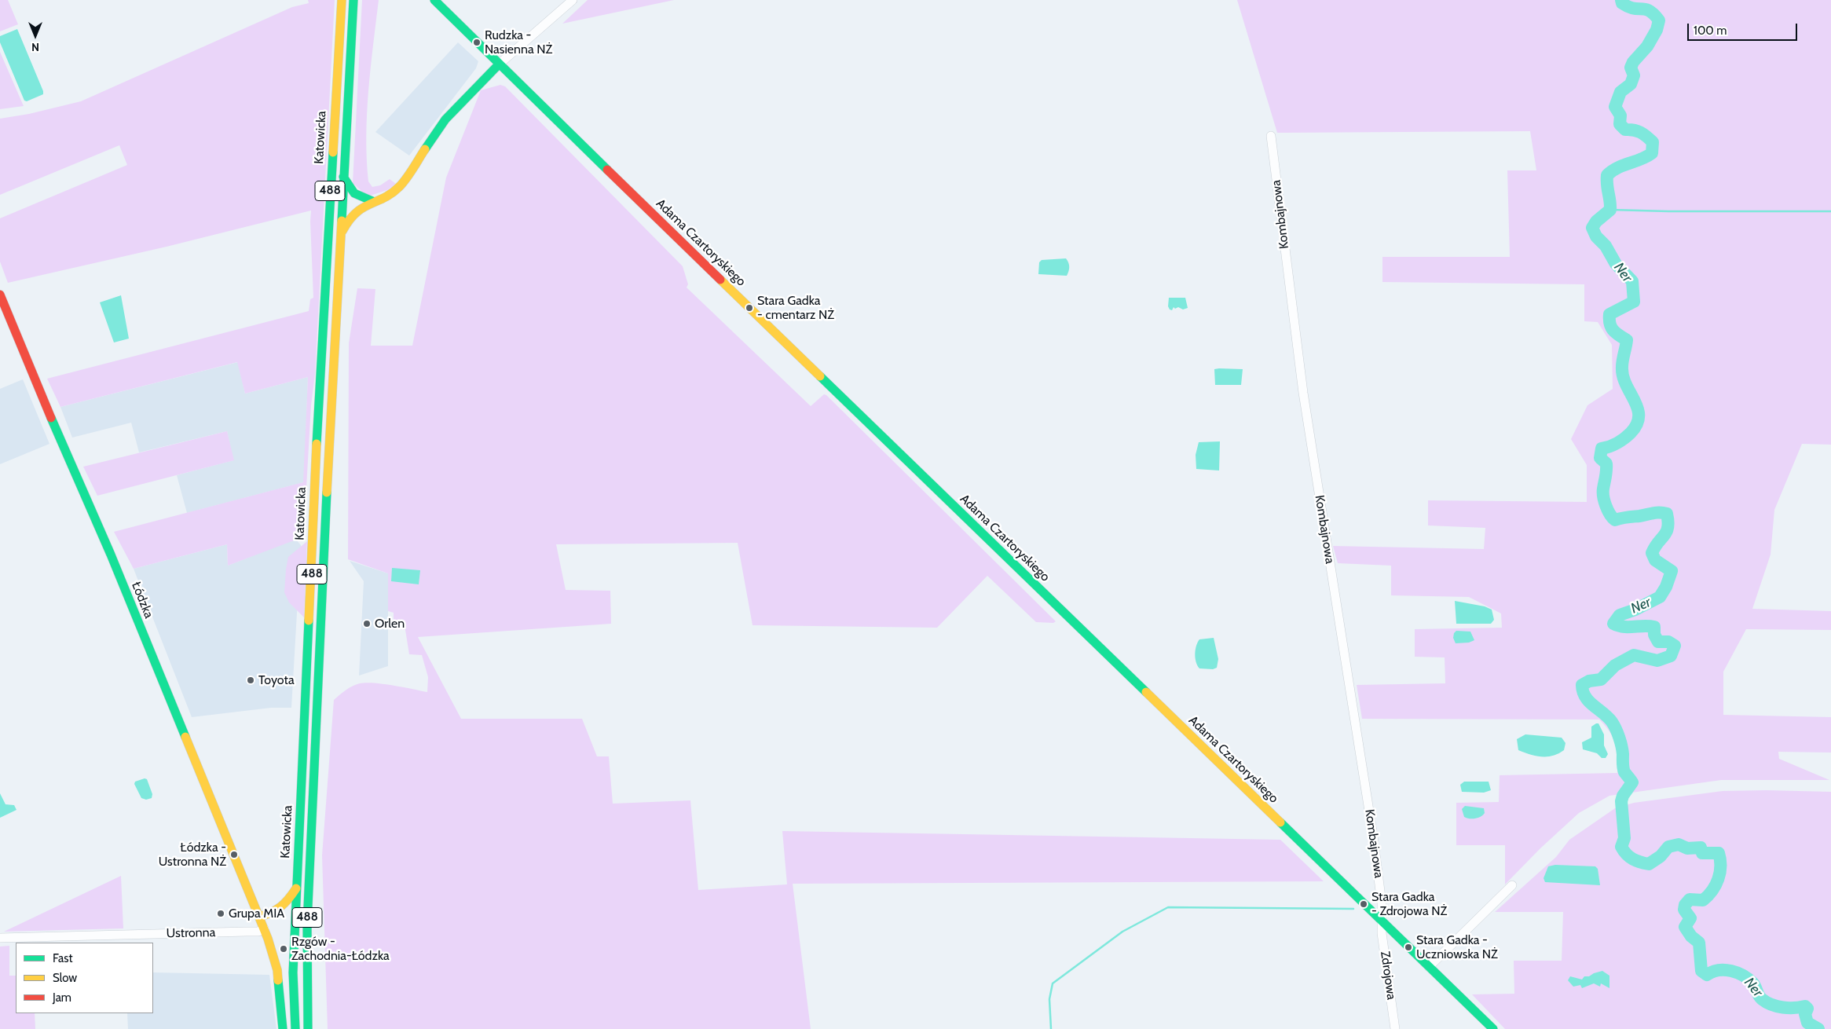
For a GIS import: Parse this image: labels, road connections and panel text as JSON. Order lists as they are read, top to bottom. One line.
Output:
{"streets":{"main road":["Katowicka","488","Adama Czartoryskiego","Łódzka"],"street":["Kombajnowa","Ustronna","Zdrojowa"]},"crossings":[["Kombajnowa","Adama Czartoryskiego"],["Kombajnowa","Zdrojowa"],["Adama Czartoryskiego","Zdrojowa"],["Łódzka","Ustronna"]],"water":["Ner"],"places":["Rudzka - Nasienna NŻ","Stara Gadka - cmentarz NŻ","Orlen","Toyota","Łódzka - Ustronna NŻ","Stara Gadka - Zdrojowa NŻ","Grupa MIA","Stara Gadka - Uczniowska NŻ","Rzgów - Zachodnia-Łódzka"],"legend":["Fast","Slow","Jam"],"scale_bar":"100 m","north":"bottom"}
